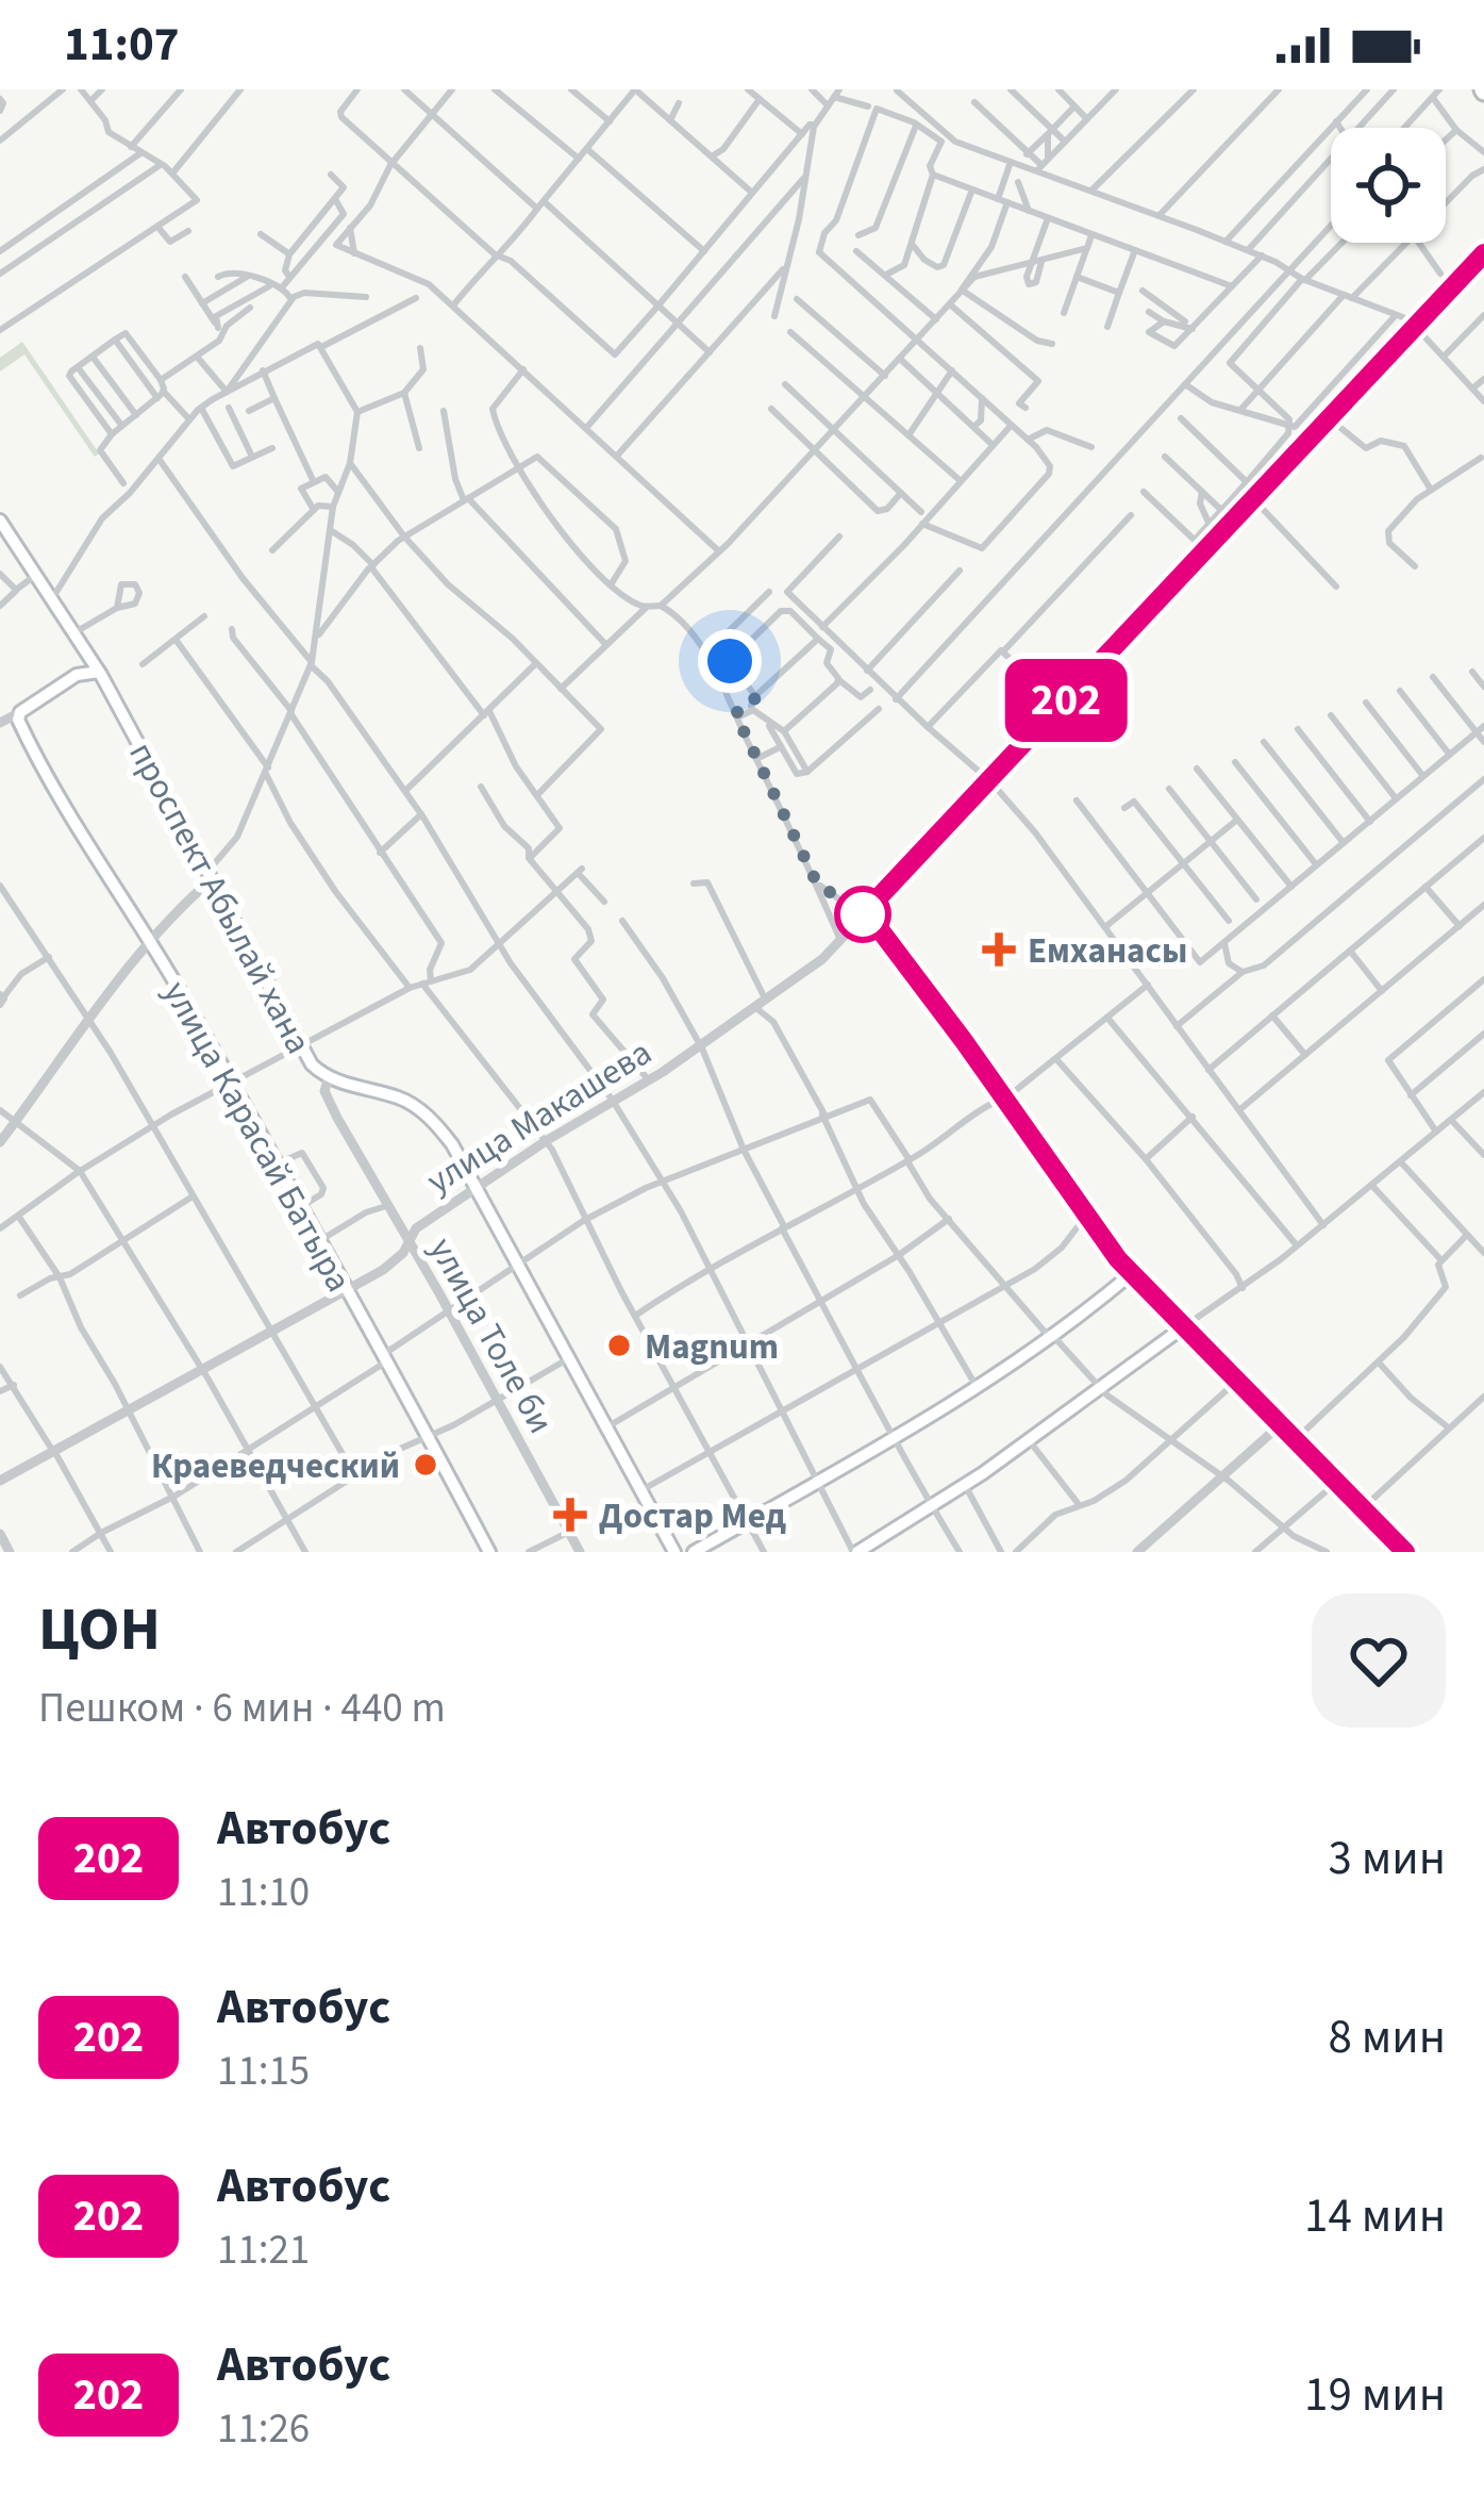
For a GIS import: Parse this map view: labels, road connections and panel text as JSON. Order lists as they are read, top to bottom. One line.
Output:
{"streets":{"main road":["проспект Абылай хана","улица Карасай Батыра"],"street":["улица Макашева","улица Толе би"]},"crossings":[["проспект Абылай хана","улица Макашева"],["проспект Абылай хана","улица Толе би"],["улица Макашева","улица Карасай Батыра"],["улица Макашева","улица Толе би"]],"places":{"health":["Емханасы","Достар Мед"],"other":["Magnum","Краеведческий"]},"lines":["bus line 202"],"page":{"status":"11:07","on_map":"202","heading":["ЦОН","Пешком · 6 мин · 440 m"],"list":[{"mark":"202","name":"Автобус","note":"11:10","value":"3 мин"},{"mark":"202","name":"Автобус","note":"11:15","value":"8 мин"},{"mark":"202","name":"Автобус","note":"11:21","value":"14 мин"},{"mark":"202","name":"Автобус","note":"11:26","value":"19 мин"}]}}
